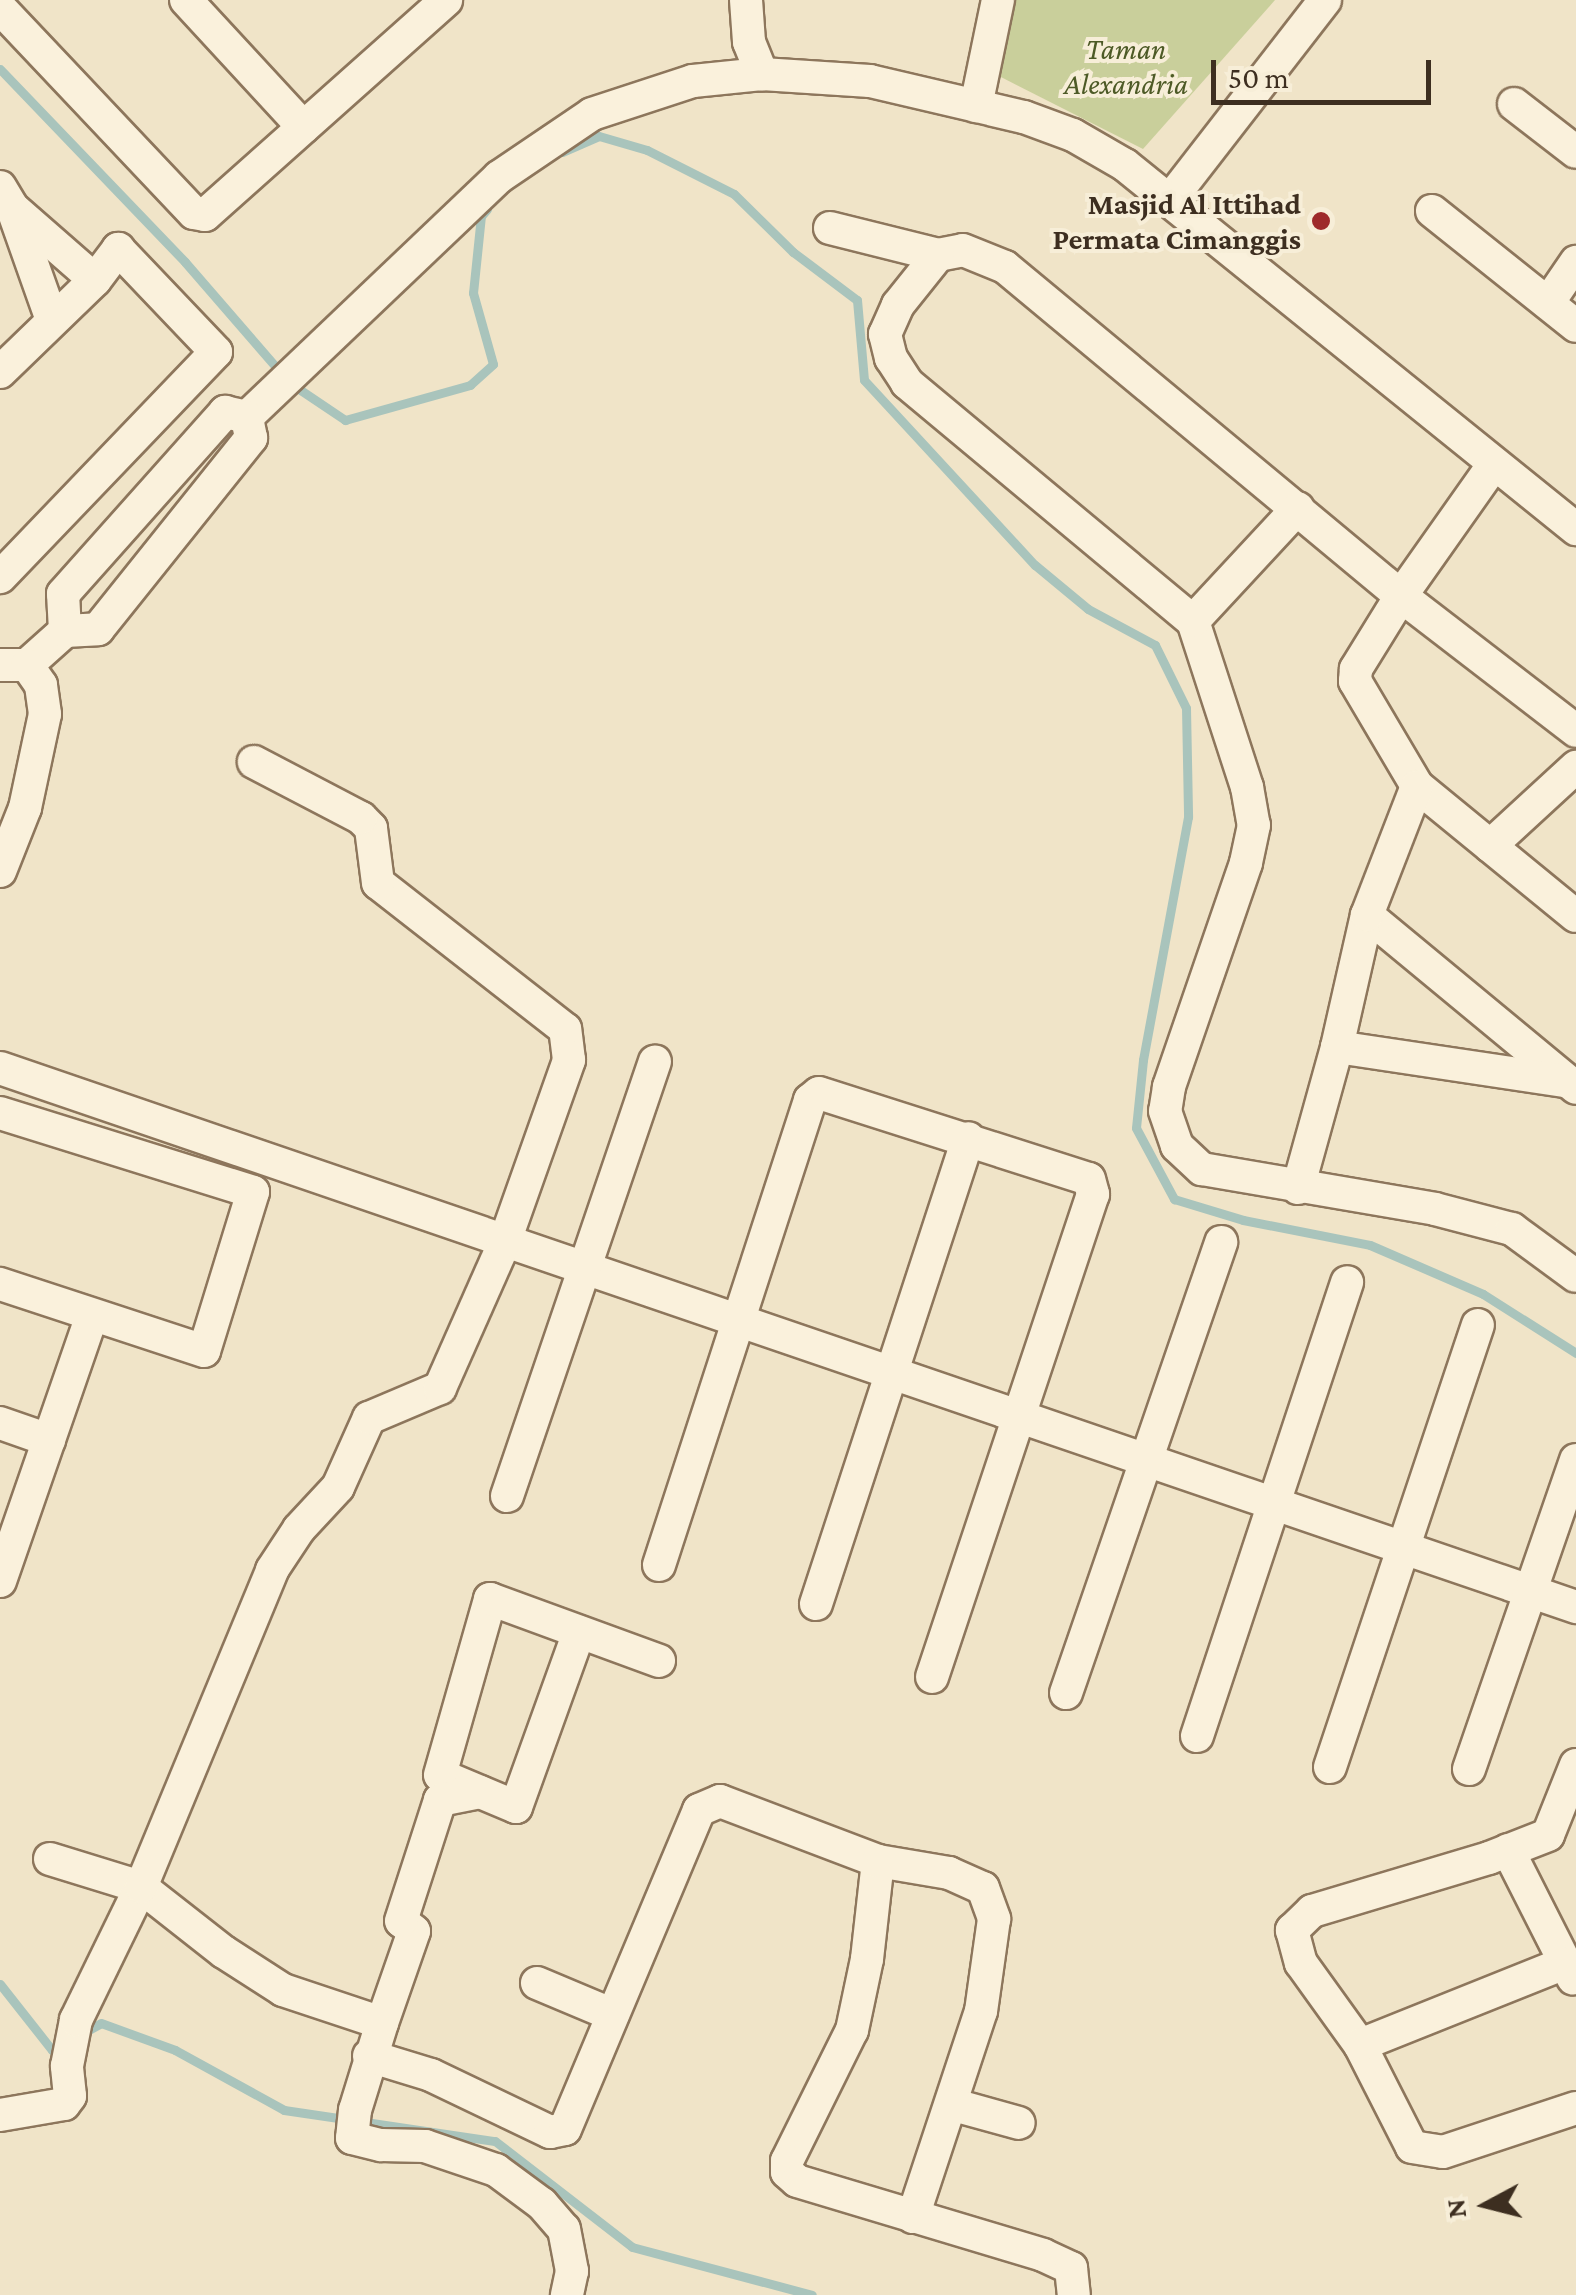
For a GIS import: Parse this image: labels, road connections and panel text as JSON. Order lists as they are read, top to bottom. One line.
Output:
{"parks":["Taman Alexandria"],"places":["Masjid Al Ittihad Permata Cimanggis"],"scale_bar":"50 m","north":"left"}
